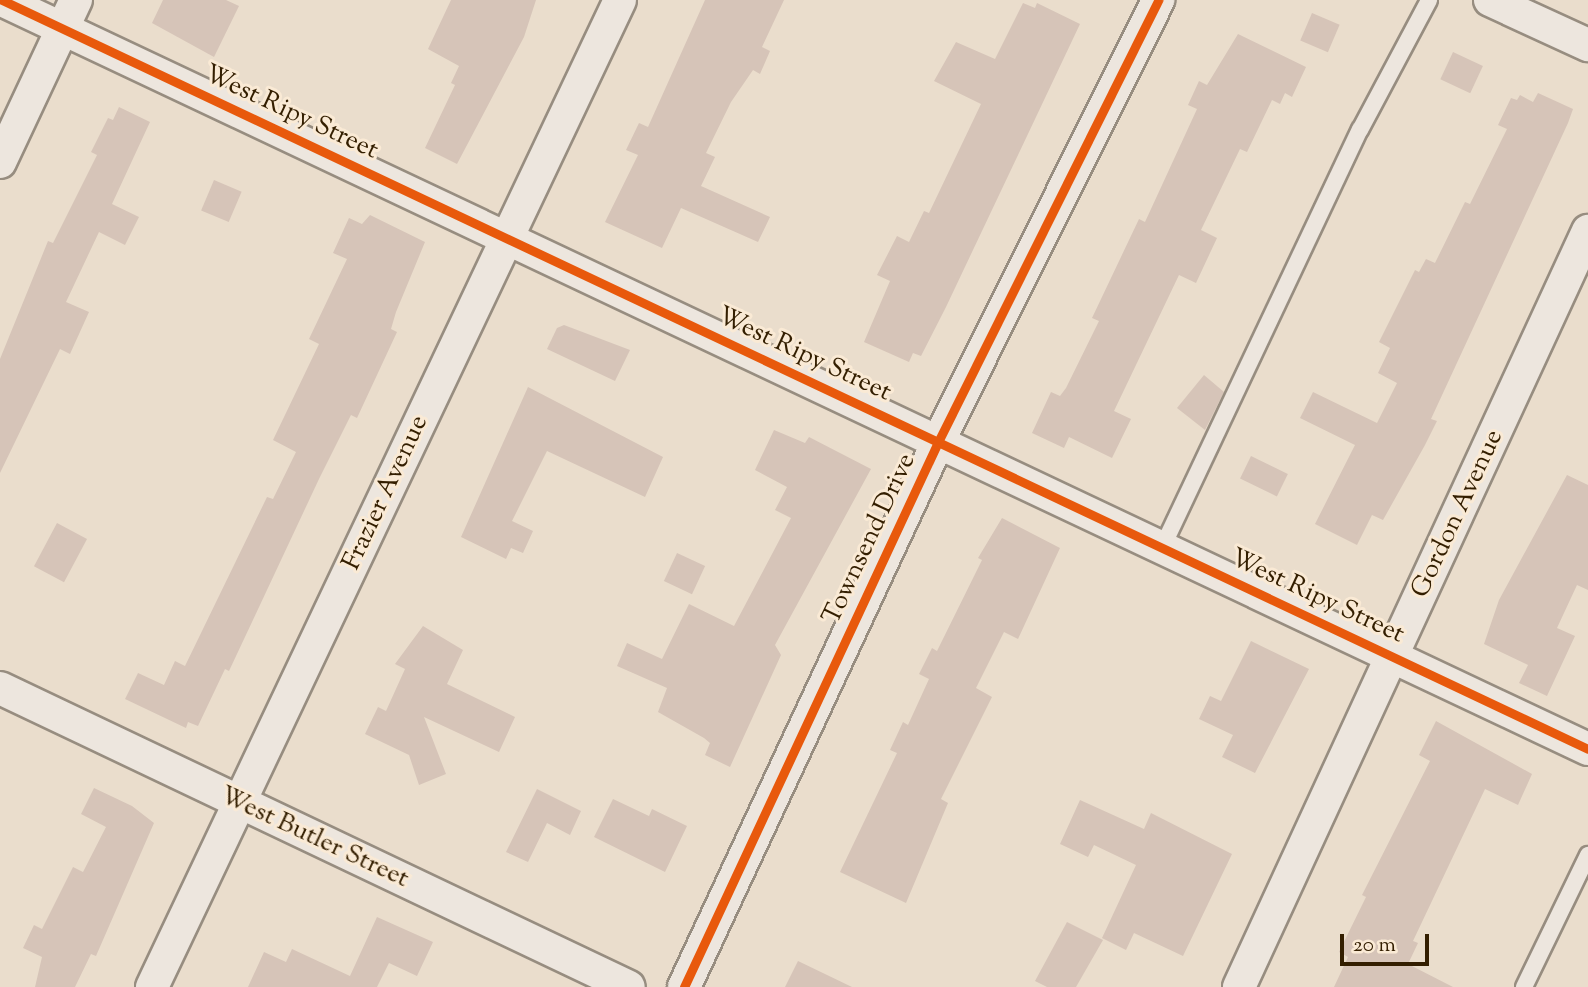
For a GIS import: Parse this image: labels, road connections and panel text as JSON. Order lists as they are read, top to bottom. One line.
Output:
{"streets":{"street":["West Ripy Street","Frazier Avenue","Gordon Avenue","Townsend Drive","West Butler Street"]},"crossings":[["West Ripy Street","Frazier Avenue"],["West Ripy Street","Gordon Avenue"],["West Ripy Street","Townsend Drive"],["Frazier Avenue","West Butler Street"]],"scale_bar":"20 m"}
